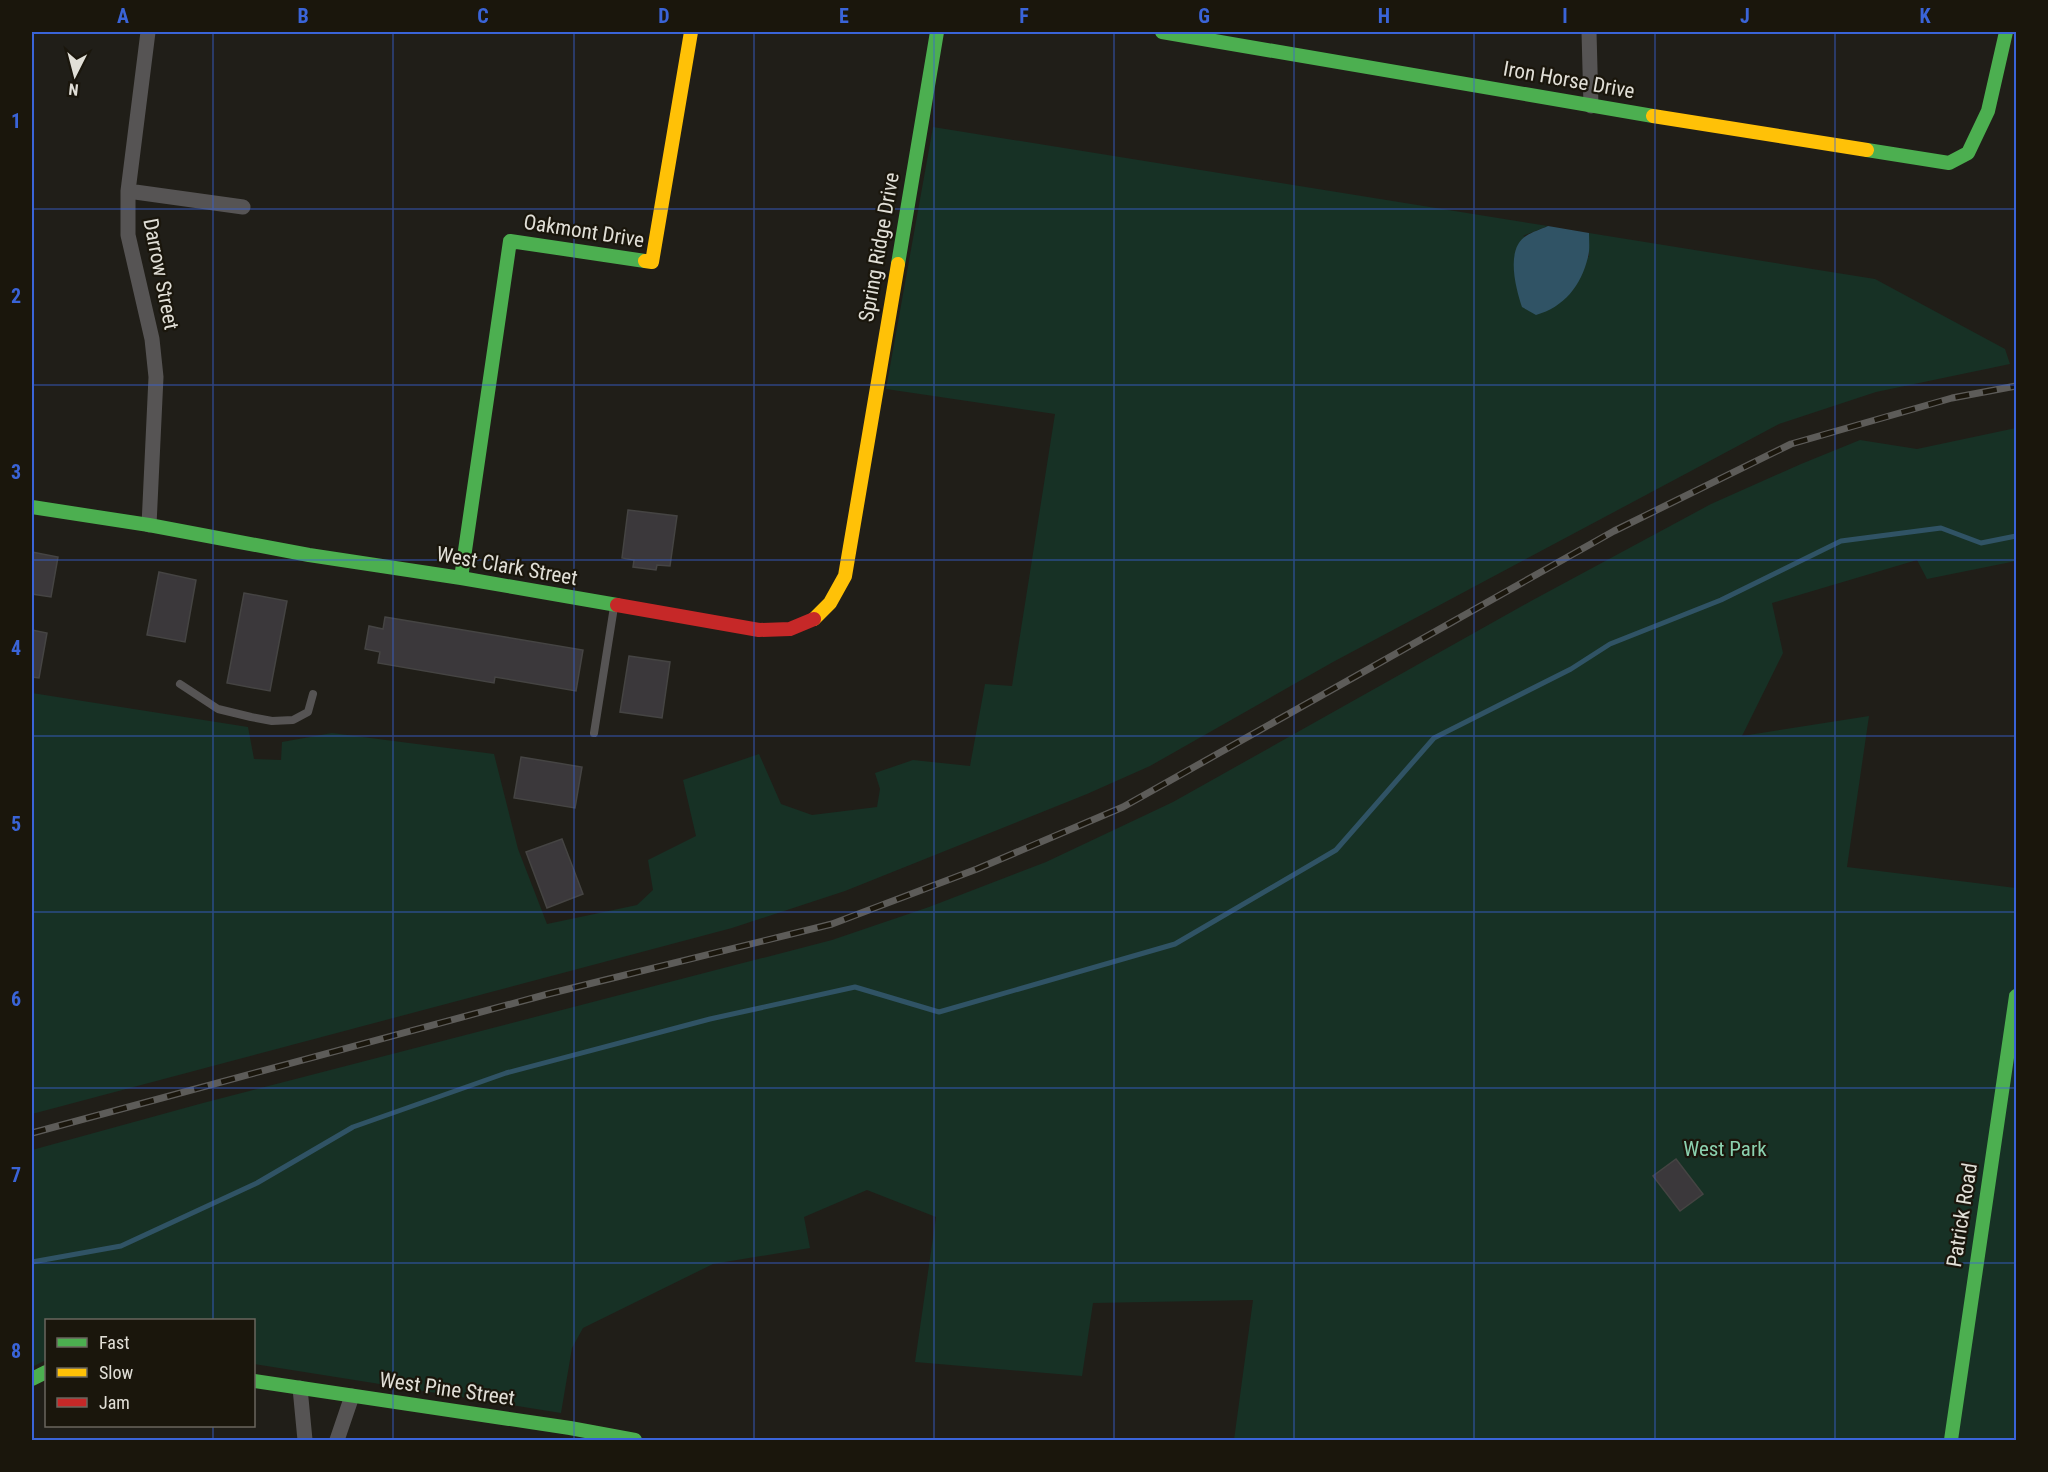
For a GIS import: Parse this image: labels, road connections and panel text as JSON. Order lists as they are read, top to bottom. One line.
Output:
{"streets":{"street":["Iron Horse Drive","Oakmont Drive","Spring Ridge Drive","Darrow Street","West Clark Street","Patrick Road","West Pine Street"]},"crossings":[["Oakmont Drive","West Clark Street"],["Spring Ridge Drive","West Clark Street"],["Darrow Street","West Clark Street"]],"parks":["West Park"],"legend":["Fast","Slow","Jam"],"north":"bottom","grid":{"columns":["A","B","C","D","E","F","G","H","I","J","K"],"rows":["1","2","3","4","5","6","7","8"]}}
